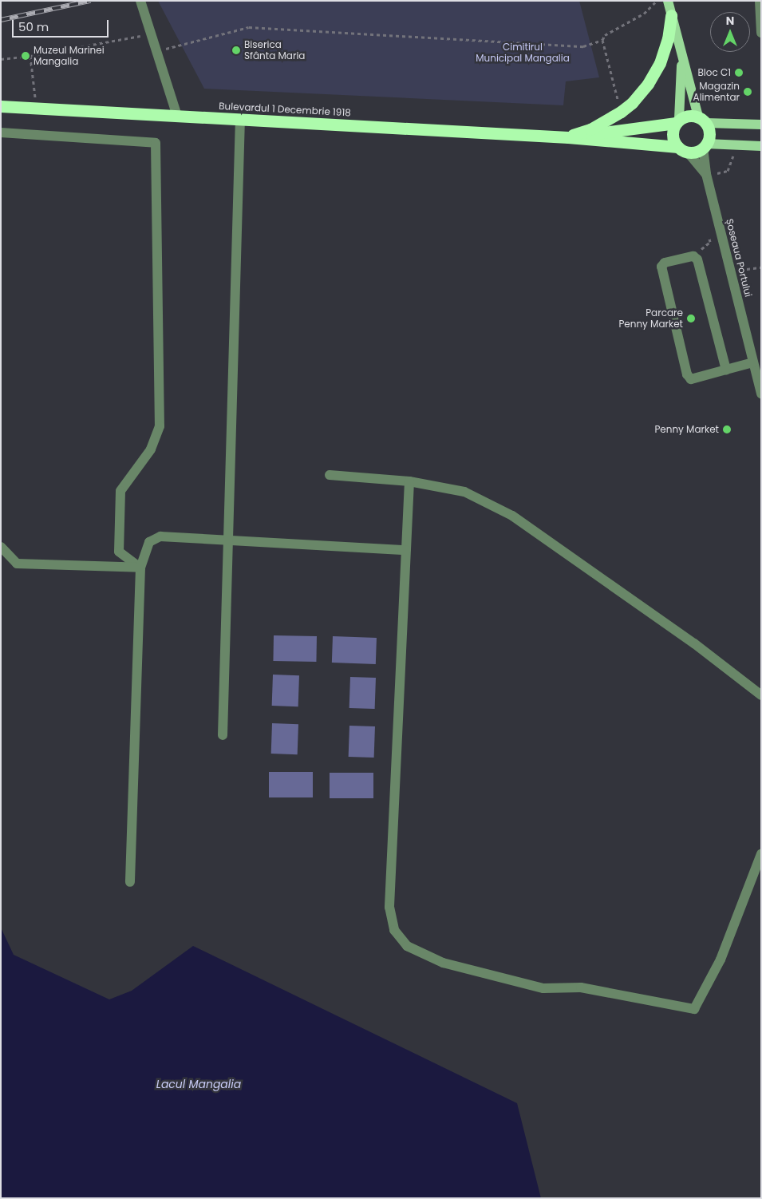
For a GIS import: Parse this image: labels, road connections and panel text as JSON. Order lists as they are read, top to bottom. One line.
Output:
{"streets":{"highway":["Bulevardul 1 Decembrie 1918"],"street":["Șoseaua Portului"]},"crossings":[["Bulevardul 1 Decembrie 1918","Șoseaua Portului"]],"water":["Lacul Mangalia"],"parks":["Cimitirul Municipal Mangalia"],"places":["Biserica Sfânta Maria","Muzeul Marinei Mangalia","Bloc C1","Magazin Alimentar","Parcare Penny Market","Penny Market"],"scale_bar":"50 m","north":"top"}
